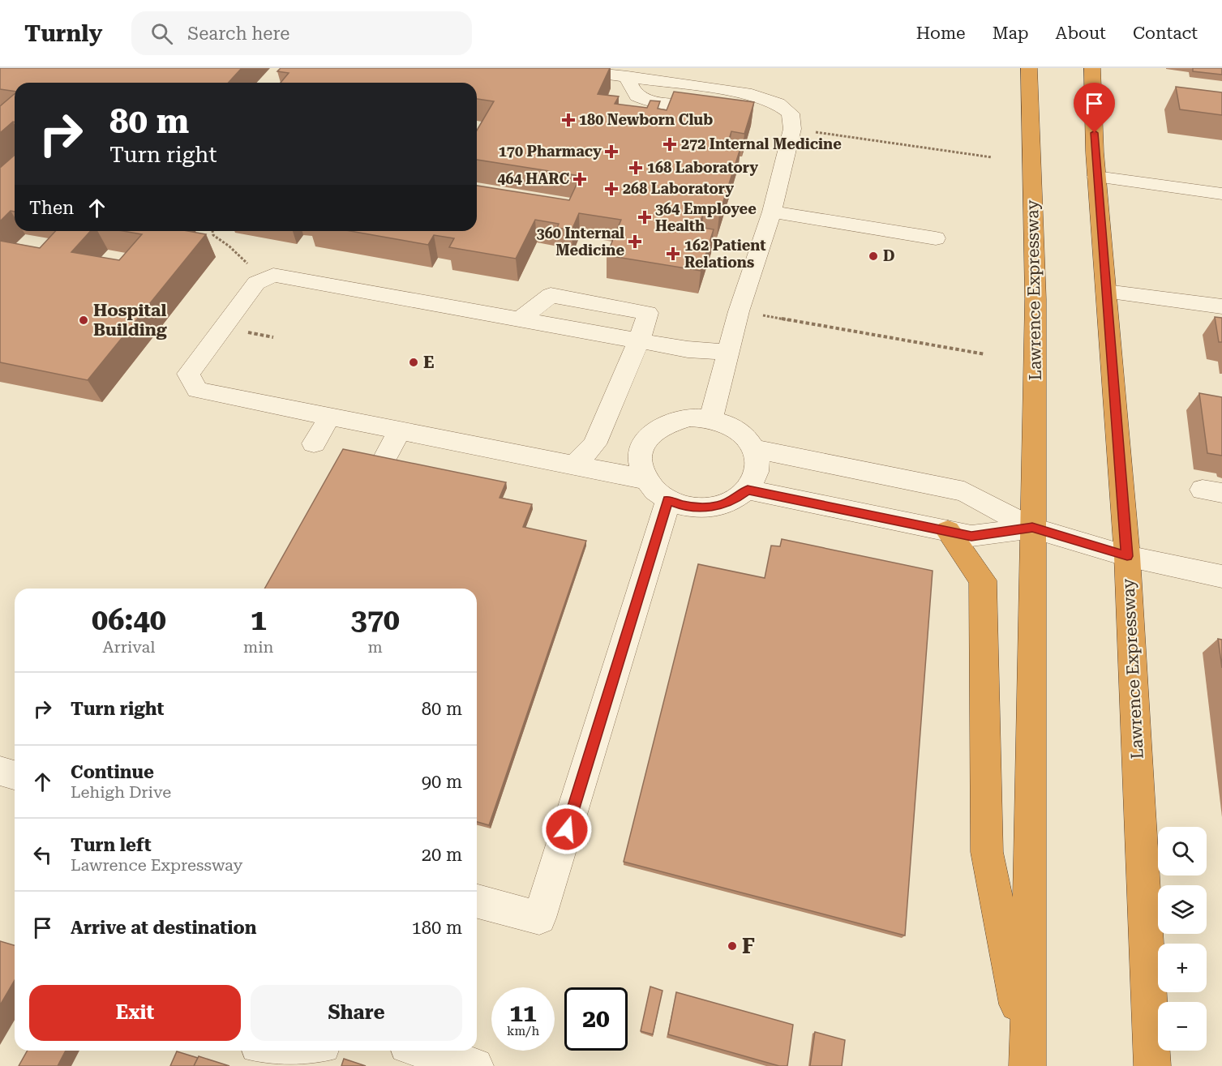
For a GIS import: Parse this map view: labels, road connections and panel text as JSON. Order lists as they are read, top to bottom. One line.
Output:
{"streets":{"highway":["Lawrence Expressway"]},"places":{"health":["180 Newborn Club","272 Internal Medicine","170 Pharmacy","168 Laboratory","464 HARC","268 Laboratory","364 Employee Health","360 Internal Medicine","162 Patient Relations"],"other":["D","Hospital Building","E","F"]},"page":{"header":"Turnly","search":"Search here","nav":["Home","Map","About","Contact"],"turn":["80 m","Turn right"],"then":"Then","eta":["06:40","Arrival","1","min","370","m"],"list":[{"name":"Turn right","value":"80 m"},{"name":"Continue","note":"Lehigh Drive","value":"90 m"},{"name":"Turn left","note":"Lawrence Expressway","value":"20 m"},{"name":"Arrive at destination","value":"180 m"}],"map_buttons":["+","−"],"buttons":["Exit","Share"],"speed":"11 km/h","limit":"20"}}
